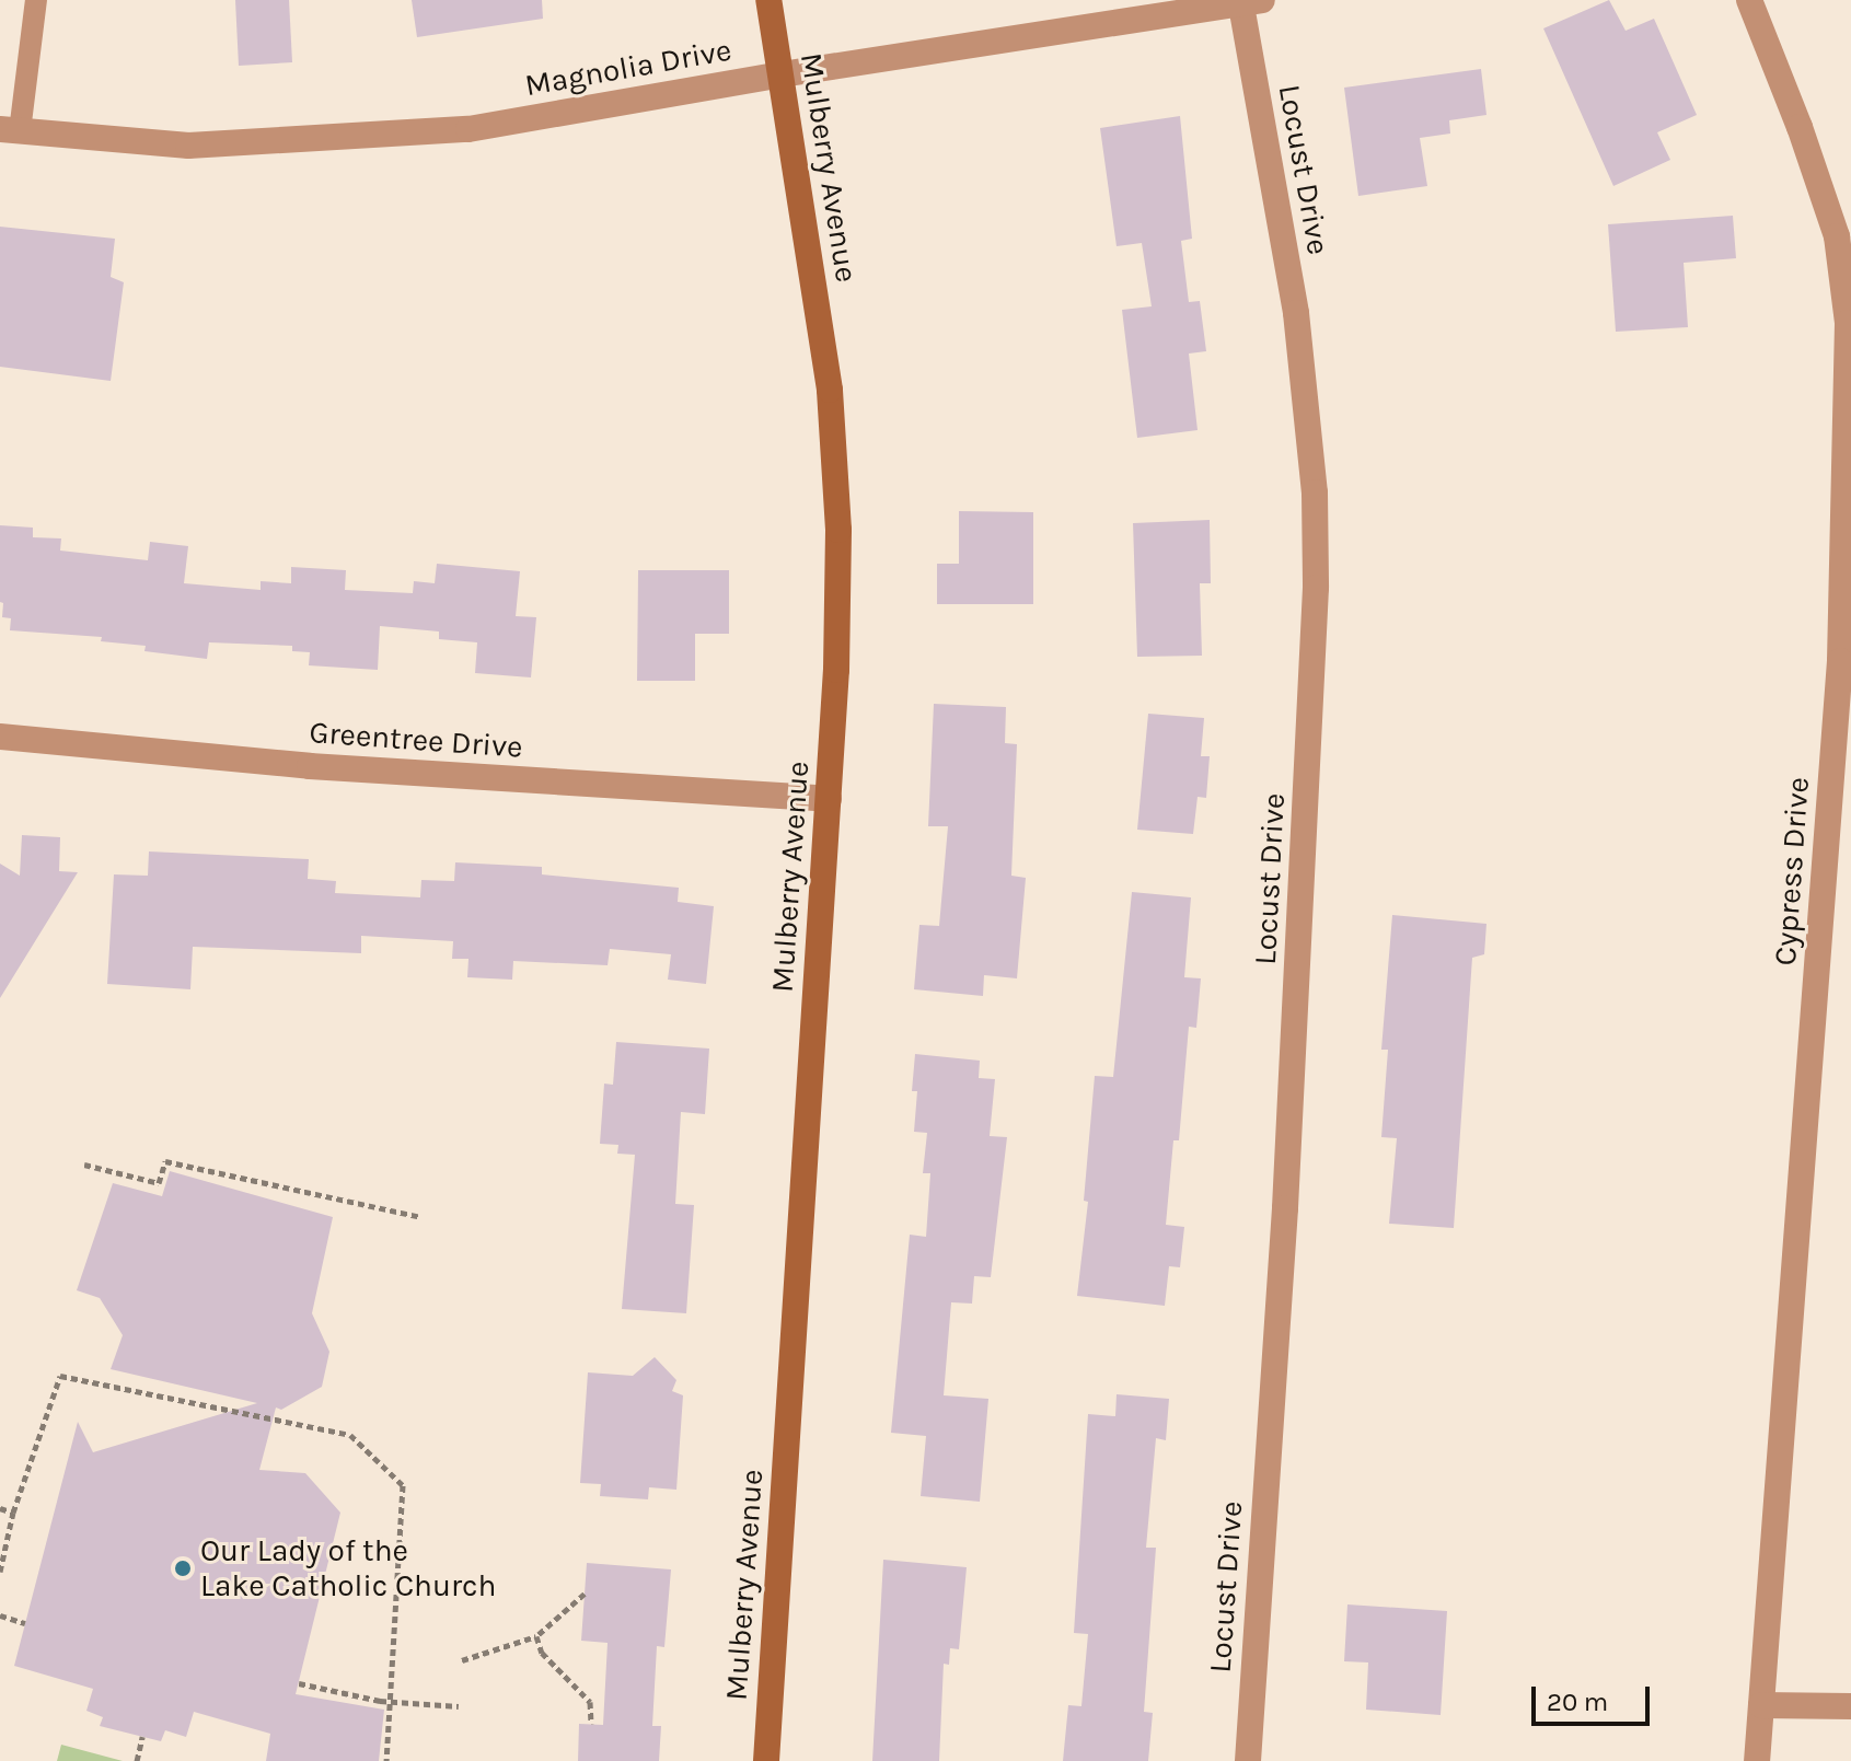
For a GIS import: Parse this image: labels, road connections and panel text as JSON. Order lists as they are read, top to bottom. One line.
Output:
{"streets":{"street":["Magnolia Drive","Mulberry Avenue","Locust Drive","Greentree Drive","Cypress Drive"]},"crossings":[["Magnolia Drive","Mulberry Avenue"],["Magnolia Drive","Locust Drive"],["Mulberry Avenue","Greentree Drive"]],"places":["Our Lady of the Lake Catholic Church"],"scale_bar":"20 m"}
